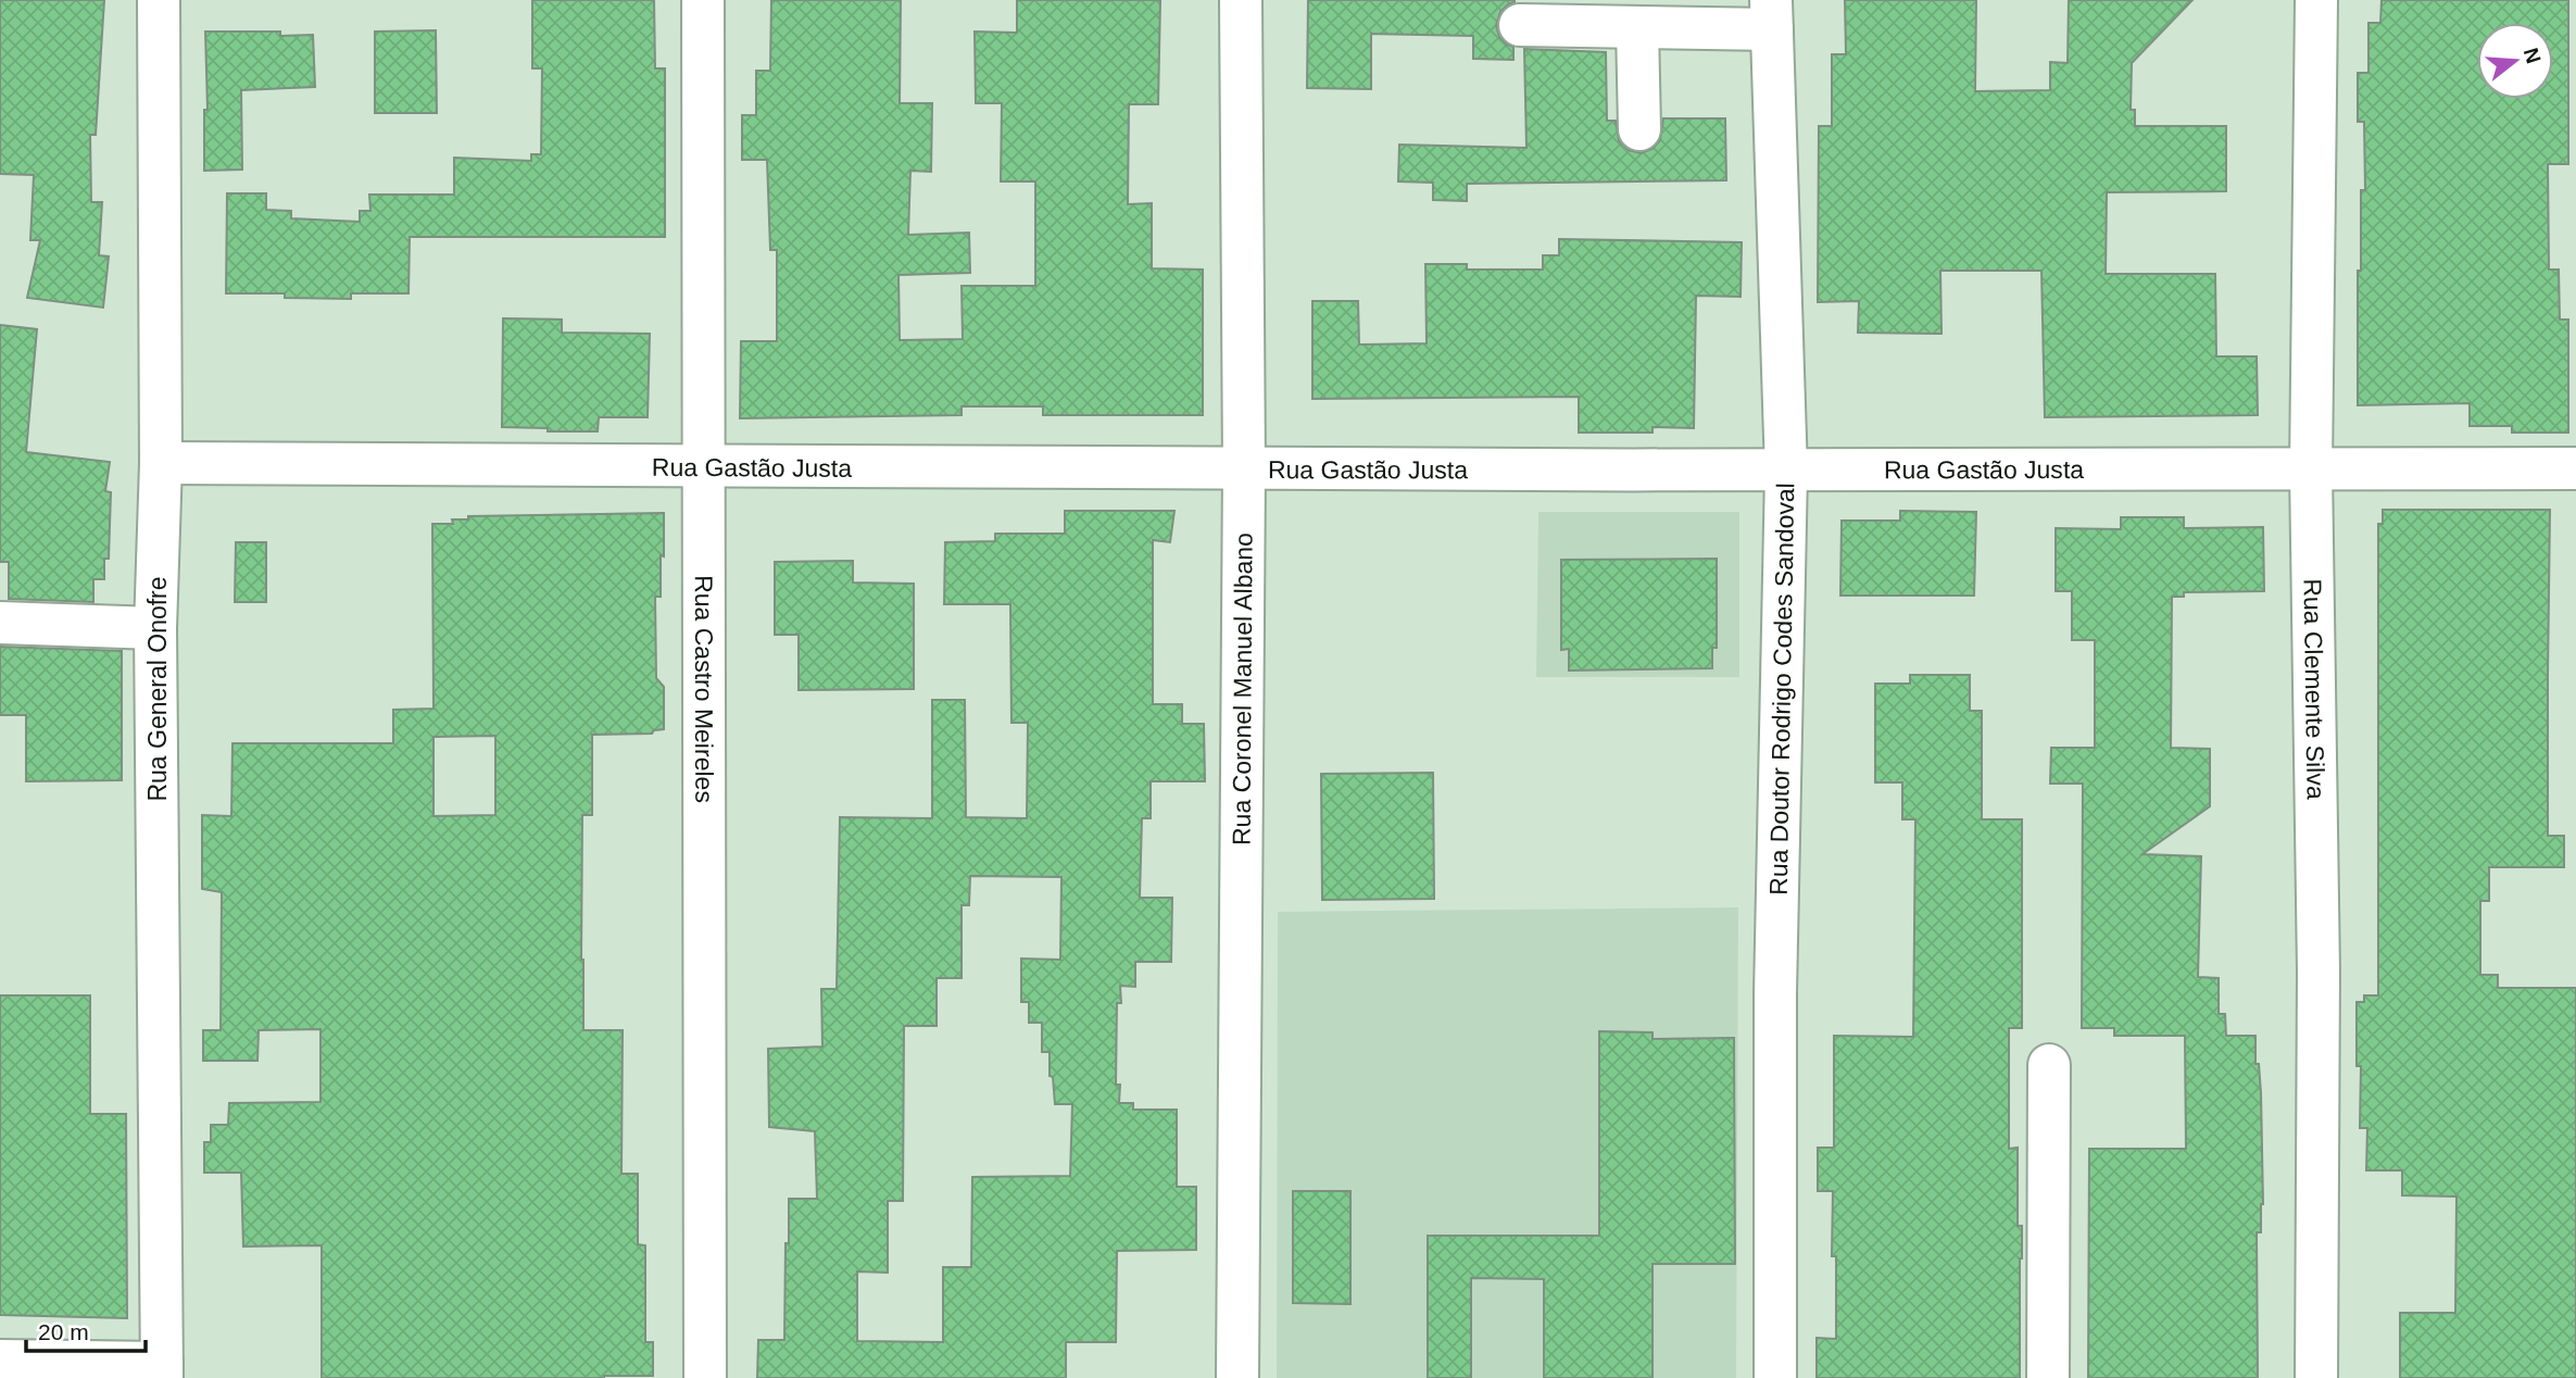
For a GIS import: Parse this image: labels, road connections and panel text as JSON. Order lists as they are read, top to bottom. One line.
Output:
{"streets":{"street":["Rua Gastão Justa","Rua General Onofre","Rua Castro Meireles","Rua Coronel Manuel Albano","Rua Doutor Rodrigo Codes Sandoval","Rua Clemente Silva"]},"crossings":[["Rua Gastão Justa","Rua General Onofre"],["Rua Gastão Justa","Rua Castro Meireles"],["Rua Gastão Justa","Rua Coronel Manuel Albano"],["Rua Gastão Justa","Rua Doutor Rodrigo Codes Sandoval"],["Rua Gastão Justa","Rua Clemente Silva"]],"scale_bar":"20 m","north":"right"}
